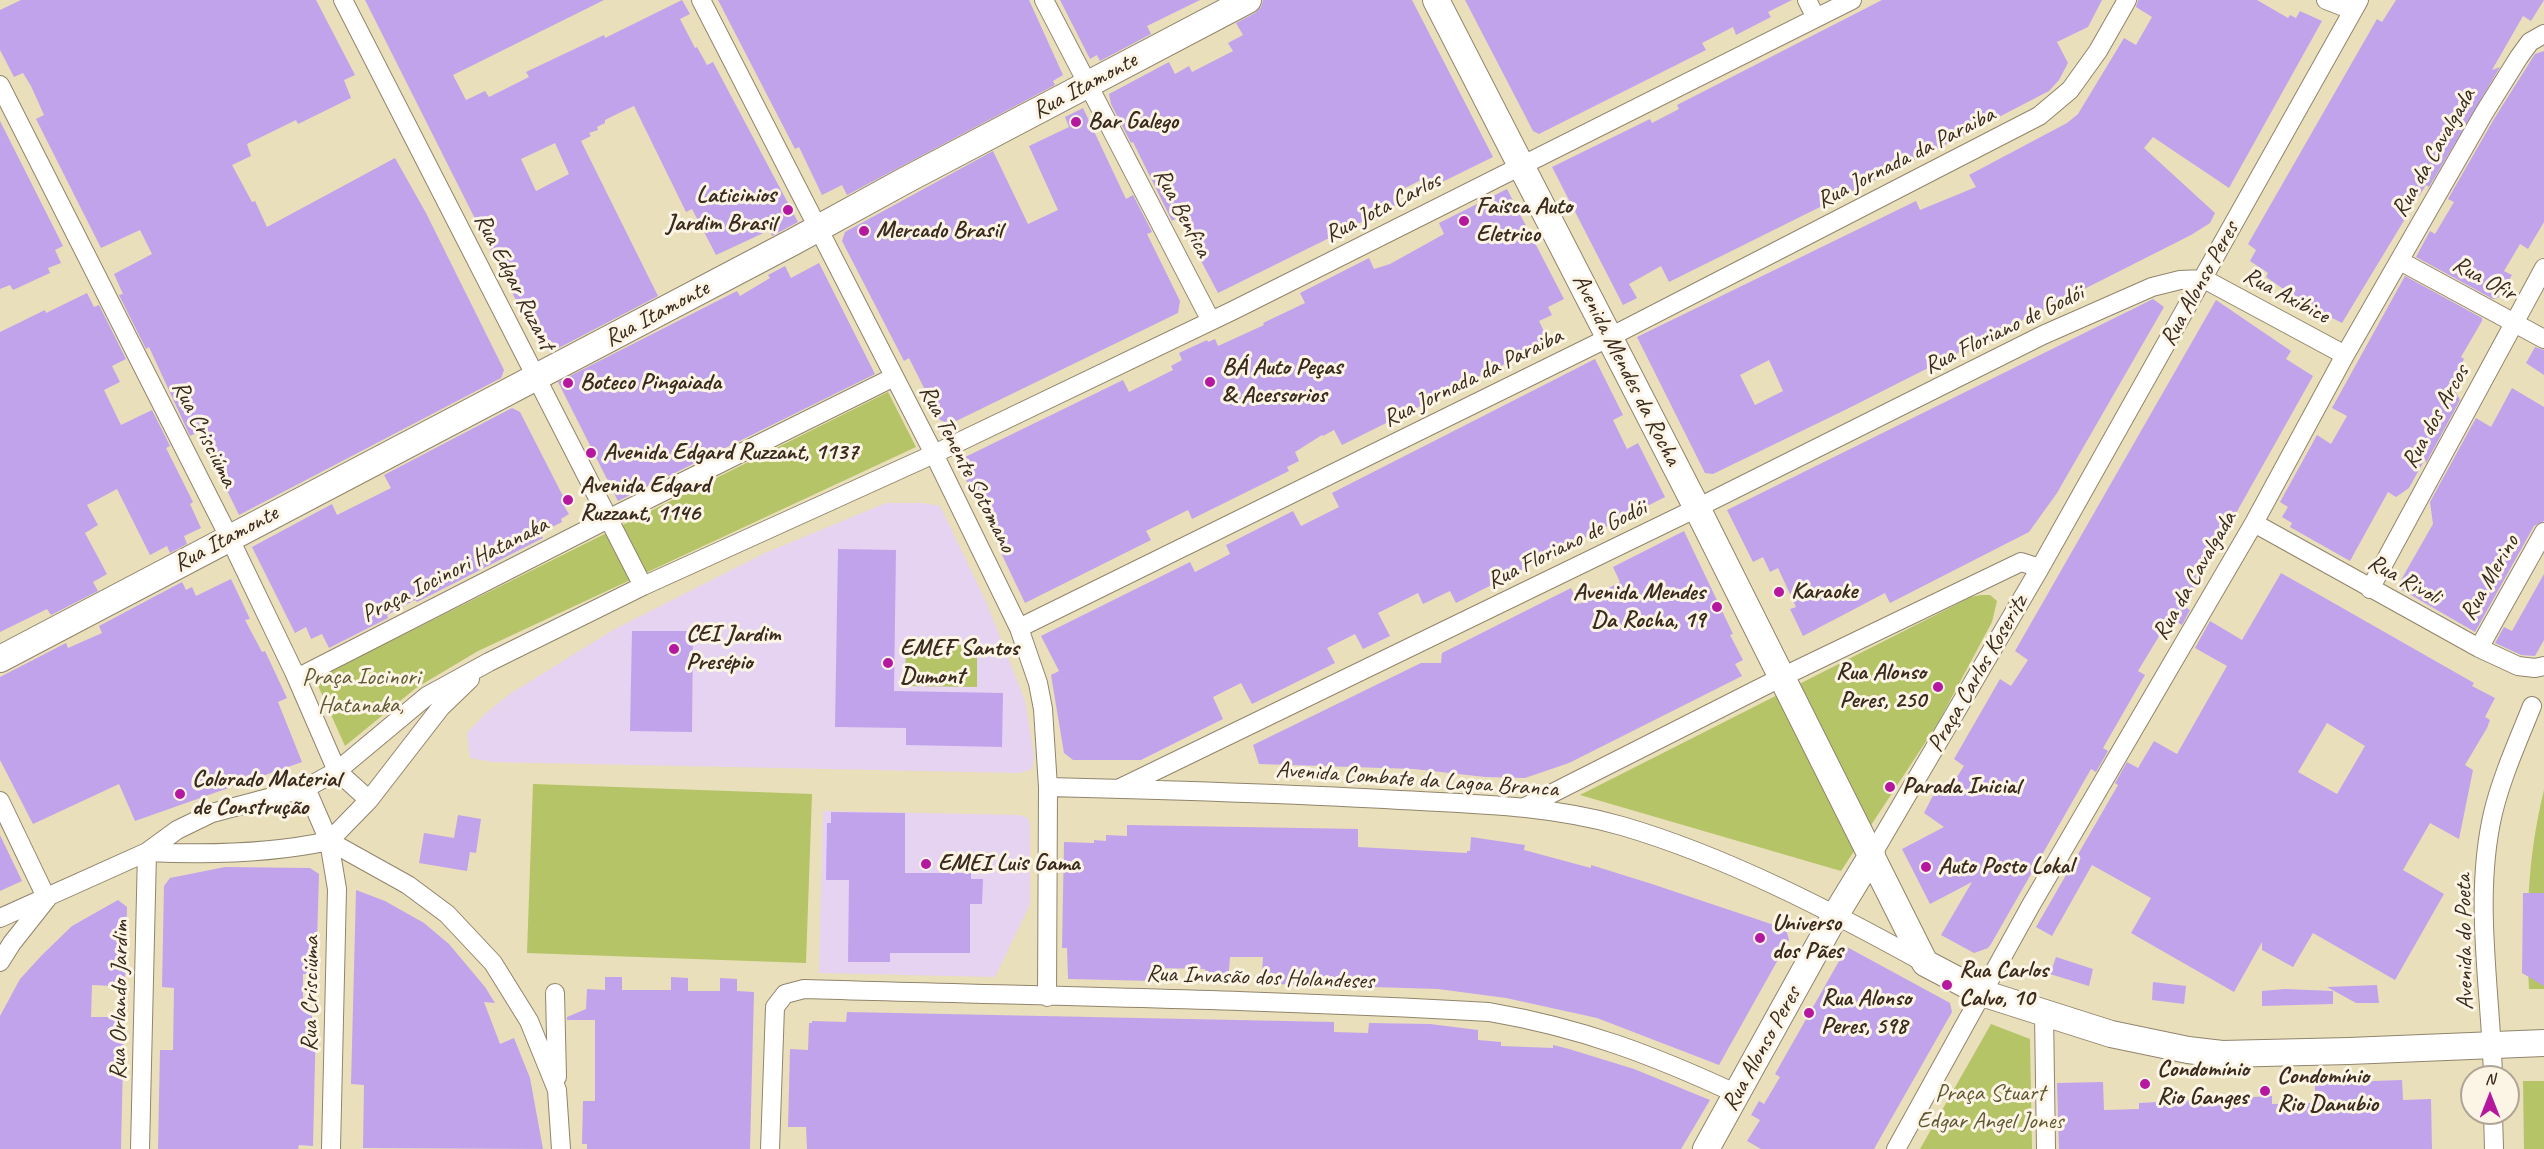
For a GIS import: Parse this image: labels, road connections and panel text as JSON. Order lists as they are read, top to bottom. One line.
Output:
{"streets":{"street":["Rua Itamonte","Rua da Cavalgada","Rua Jornada da Paraiba","Rua Jota Carlos","Rua Benfica","Rua Ofir","Rua Edgar Ruzant","Rua Alonso Peres","Rua Axibice","Rua Floriano de Godói","Avenida Mendes da Rocha","Rua dos Arcos","Rua Crisciúma","Rua Tenente Sotomano","Praça Iocinori Hatanaka","Rua Merino","Rua Rivoli","Praça Carlos Koseritz","Avenida Combate da Lagoa Branca","Avenida do Poeta","Rua Invasão dos Holandeses","Rua Orlando Jardim"]},"crossings":[["Rua Itamonte","Rua Benfica"],["Rua Itamonte","Rua Edgar Ruzant"],["Rua Itamonte","Rua Crisciúma"],["Rua Itamonte","Rua Tenente Sotomano"],["Rua da Cavalgada","Rua Ofir"],["Rua da Cavalgada","Rua Axibice"],["Rua da Cavalgada","Rua Rivoli"],["Rua Jornada da Paraiba","Avenida Mendes da Rocha"],["Rua Jornada da Paraiba","Rua Tenente Sotomano"],["Rua Jota Carlos","Rua Benfica"],["Rua Jota Carlos","Avenida Mendes da Rocha"],["Rua Jota Carlos","Rua Tenente Sotomano"],["Rua Ofir","Rua dos Arcos"],["Rua Edgar Ruzant","Praça Iocinori Hatanaka"],["Rua Alonso Peres","Rua Axibice"],["Rua Alonso Peres","Rua Floriano de Godói"],["Rua Alonso Peres","Praça Carlos Koseritz"],["Rua Alonso Peres","Avenida Combate da Lagoa Branca"],["Rua Alonso Peres","Rua Invasão dos Holandeses"],["Rua Axibice","Rua Floriano de Godói"],["Rua Floriano de Godói","Avenida Mendes da Rocha"],["Rua Floriano de Godói","Avenida Combate da Lagoa Branca"],["Avenida Mendes da Rocha","Praça Carlos Koseritz"],["Rua dos Arcos","Rua Rivoli"],["Rua Crisciúma","Praça Iocinori Hatanaka"],["Rua Tenente Sotomano","Praça Iocinori Hatanaka"],["Rua Tenente Sotomano","Avenida Combate da Lagoa Branca"],["Rua Tenente Sotomano","Rua Invasão dos Holandeses"],["Rua Merino","Rua Rivoli"],["Praça Carlos Koseritz","Avenida Combate da Lagoa Branca"]],"parks":["Praça Iocinori Hatanaka,","Praça Stuart Edgar Angel Jones"],"places":["Bar Galego","Laticinios Jardim Brasil","Faisca Auto Eletrico","Mercado Brasil","BÁ Auto Peças & Acessorios","Boteco Pingaiada","Avenida Edgard Ruzzant, 1137","Avenida Edgard Ruzzant, 1146","Karaoke","Avenida Mendes Da Rocha, 19","CEI Jardim Presépio","EMEF Santos Dumont","Rua Alonso Peres, 250","Parada Inicial","Colorado Material de Construção","EMEI Luis Gama","Auto Posto Lokal","Universo dos Pães","Rua Carlos Calvo, 10","Rua Alonso Peres, 598","Condomínio Rio Ganges","Condomínio Rio Danubio"],"north":"top"}
